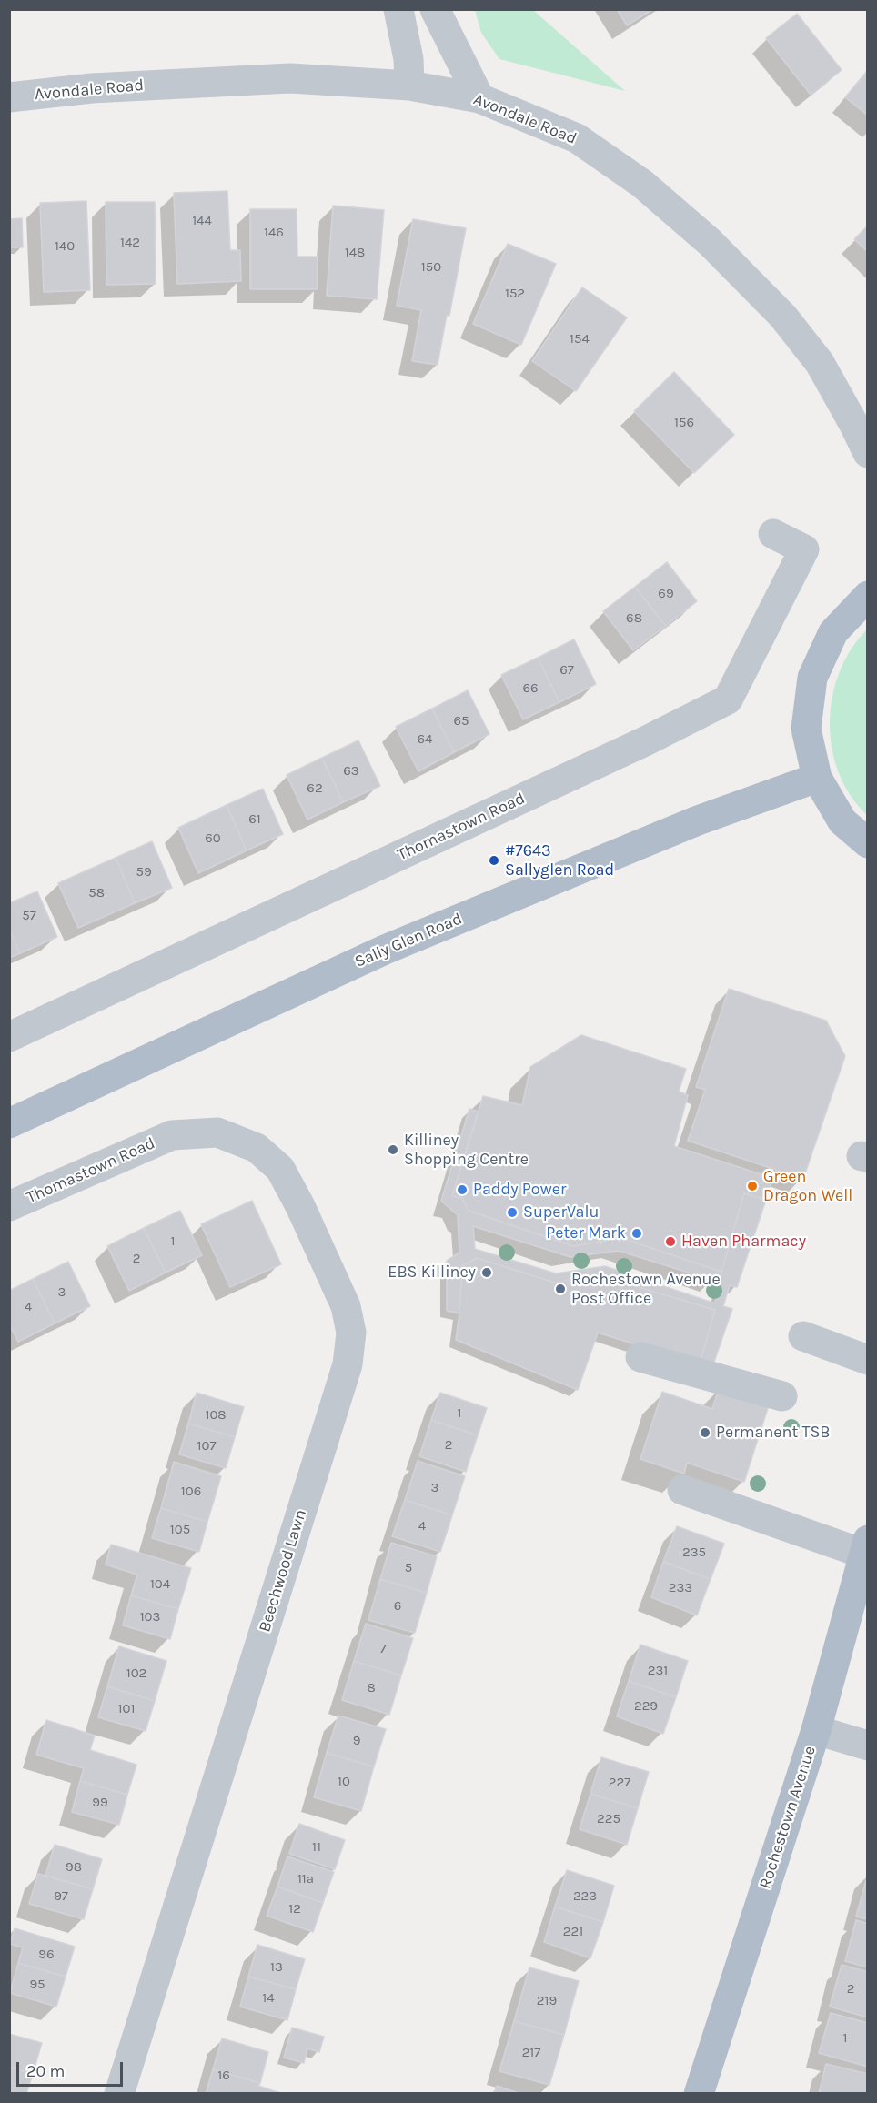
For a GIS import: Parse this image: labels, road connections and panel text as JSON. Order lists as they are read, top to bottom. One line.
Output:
{"streets":{"main road":["Sally Glen Road","Rochestown Avenue"],"street":["Avondale Road","Thomastown Road","Beechwood Lawn"]},"crossings":[["Thomastown Road","Beechwood Lawn"]],"places":["#7643 Sallyglen Road","Killiney Shopping Centre","Green Dragon Well","Paddy Power","SuperValu","Peter Mark","Haven Pharmacy","EBS Killiney","Rochestown Avenue Post Office","Permanent TSB"],"house_numbers":["144","146","142","140","148","150","152","154","156","69","68","67","66","65","64","63","62","61","60","59","58","57","1","2","3","4","1","108","2","107","3","106","4","105","235","5","104","233","6","103","7","231","102","8","229","101","9","10","227","99","225","11","98","11a","97","223","12","221","96","13","95","2","14","219","1","217","16"],"scale_bar":"20 m"}
